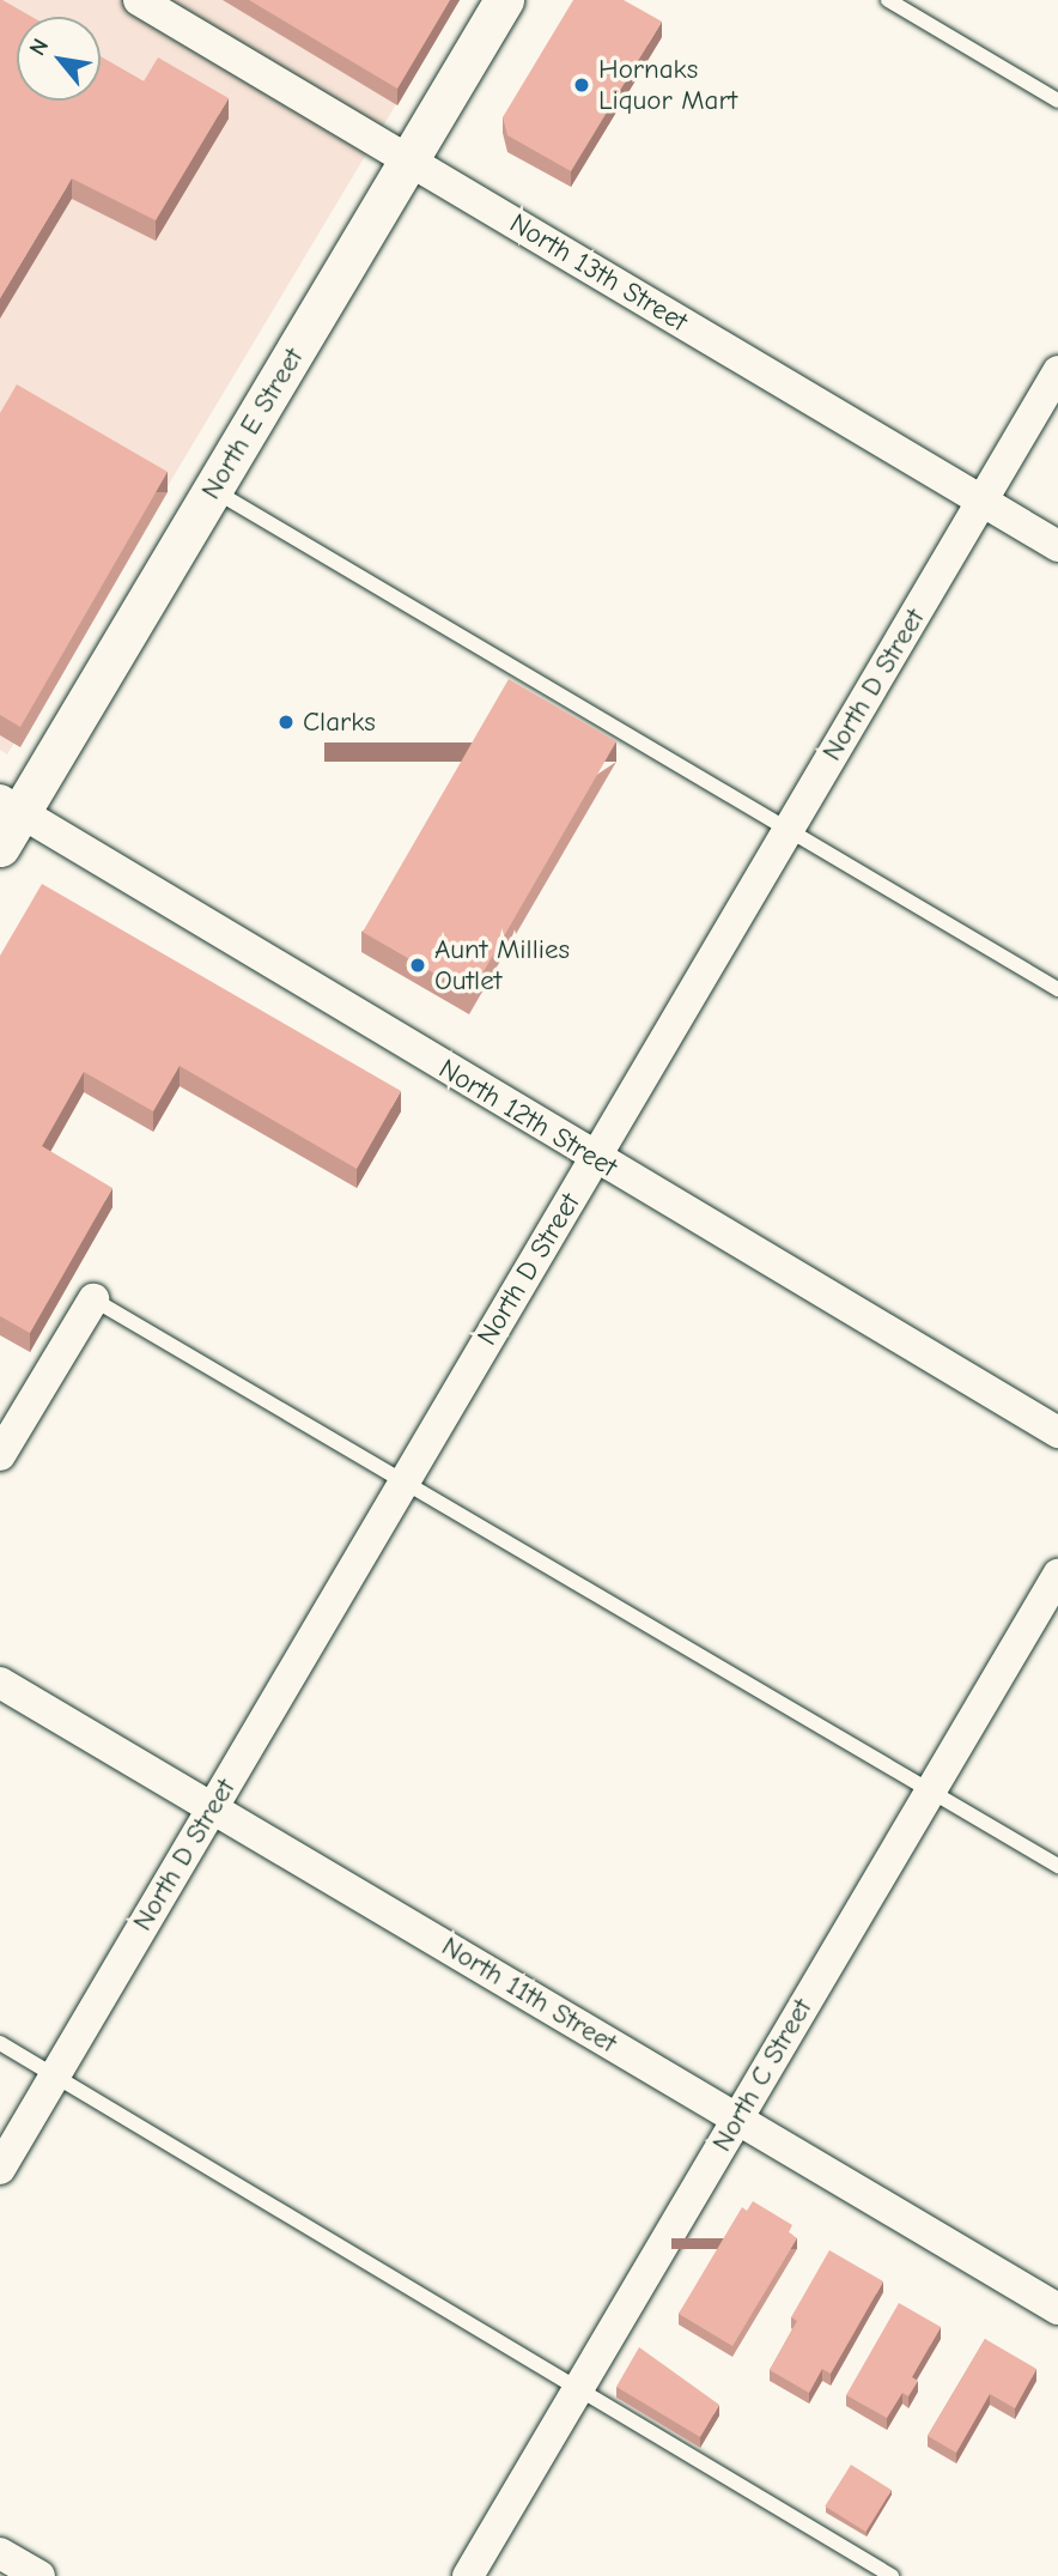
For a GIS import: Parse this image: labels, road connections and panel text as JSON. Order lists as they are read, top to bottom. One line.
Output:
{"streets":{"street":["North 13th Street","North E Street","North D Street","North 12th Street","North 11th Street","North C Street"]},"crossings":[["North 13th Street","North E Street"],["North 13th Street","North D Street"],["North E Street","North 12th Street"],["North D Street","North 12th Street"],["North D Street","North 11th Street"],["North 11th Street","North C Street"]],"places":["Hornaks Liquor Mart","Clarks","Aunt Millies Outlet"],"north":"top left"}
